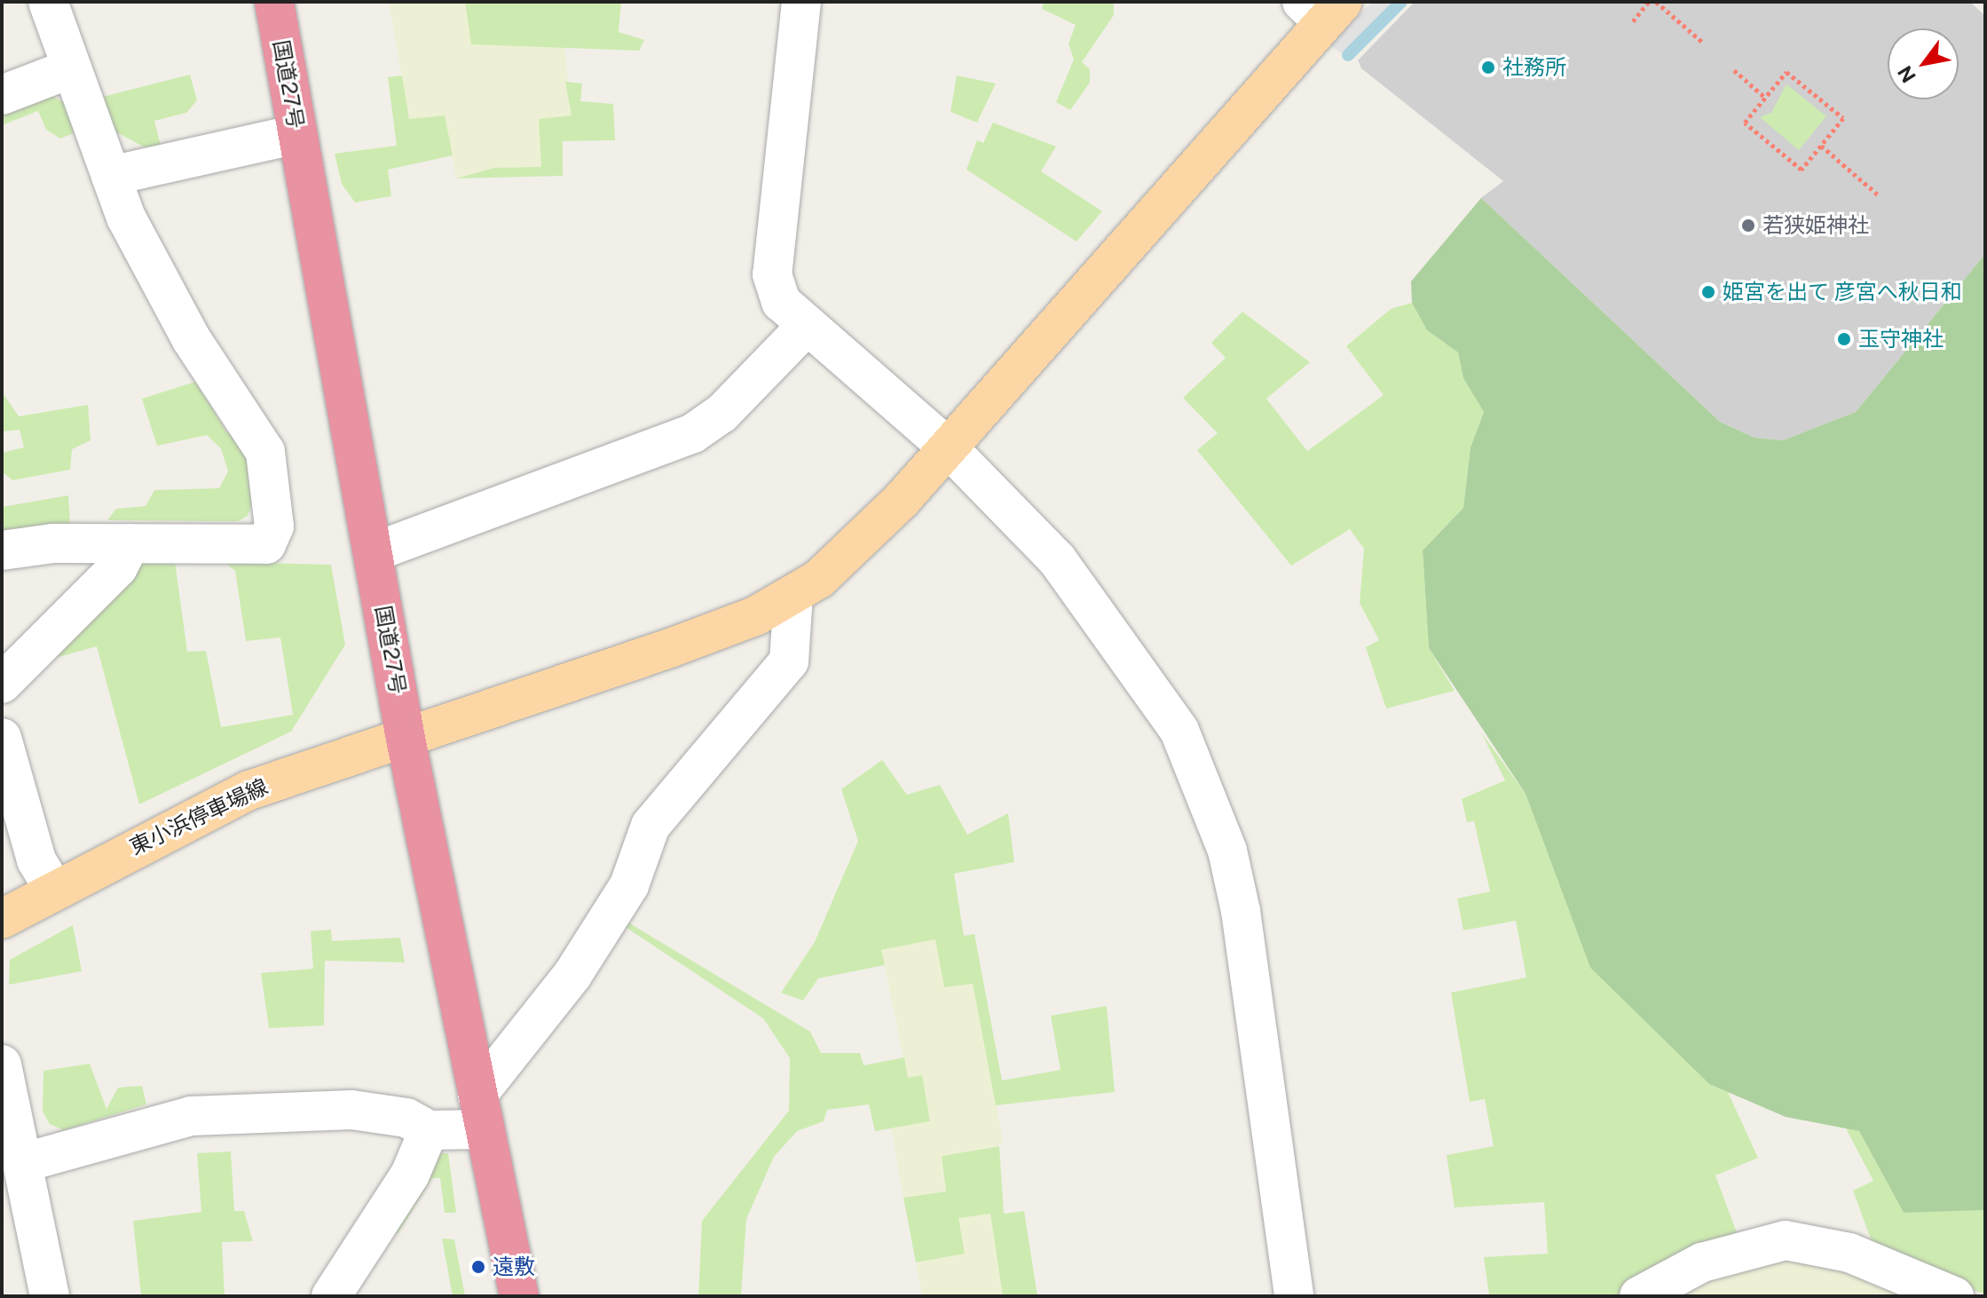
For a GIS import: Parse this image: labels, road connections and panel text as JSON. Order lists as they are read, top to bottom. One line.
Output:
{"streets":{"highway":["国道27号"],"main road":["東小浜停車場線"]},"crossings":[["国道27号","東小浜停車場線"]],"places":["社務所","若狭姫神社","姫宮を出て 彦宮へ秋日和","玉守神社","遠敷"],"north":"bottom left"}
